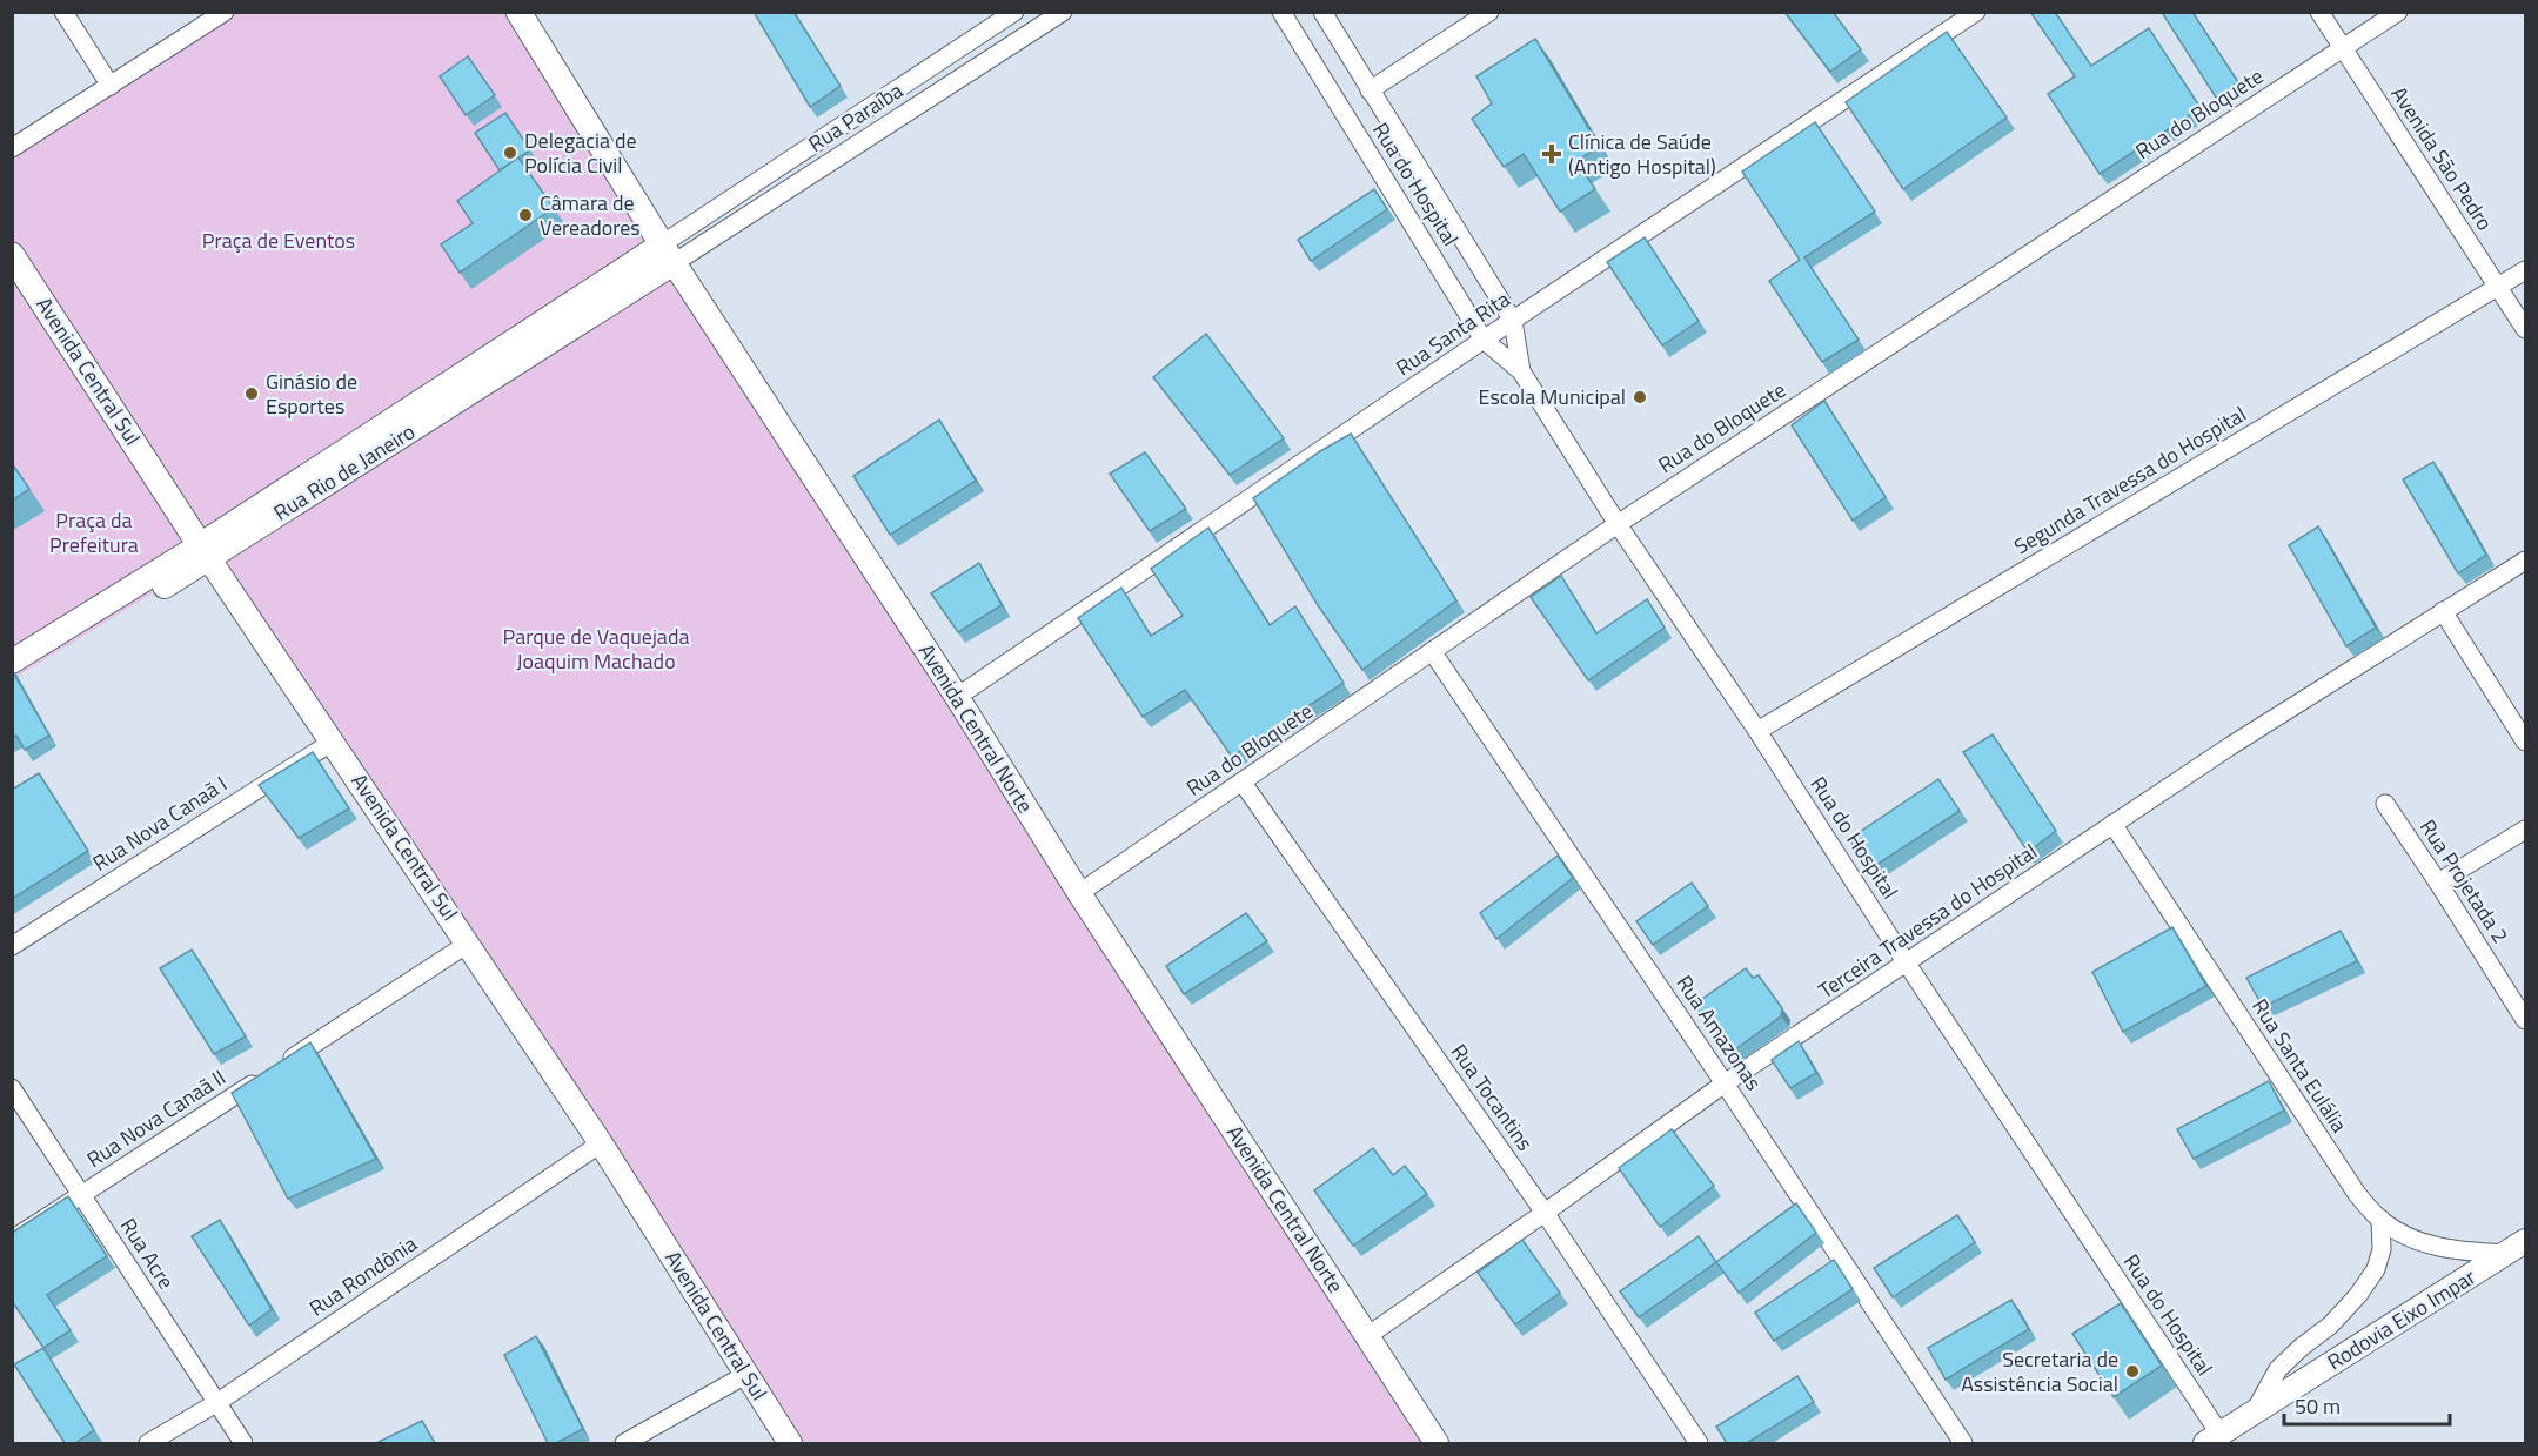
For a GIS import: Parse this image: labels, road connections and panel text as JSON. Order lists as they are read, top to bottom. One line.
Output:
{"streets":{"main road":["Avenida Central Sul","Avenida Central Norte"],"street":["Rua do Bloquete","Rua Paraíba","Avenida São Pedro","Rua do Hospital","Rua Santa Rita","Rua Rio de Janeiro","Segunda Travessa do Hospital","Rua Nova Canaã I","Rua Projetada 2","Terceira Travessa do Hospital","Rua Amazonas","Rua Santa Eulália","Rua Tocantins","Rua Nova Canaã II","Rua Acre","Rua Rondônia","Rodovia Eixo Impar"]},"crossings":[["Rua do Bloquete","Avenida São Pedro"],["Rua do Bloquete","Rua do Hospital"],["Rua do Bloquete","Avenida Central Norte"],["Rua do Bloquete","Rua Amazonas"],["Rua do Bloquete","Rua Tocantins"],["Rua Paraíba","Rua Rio de Janeiro"],["Rua Paraíba","Avenida Central Norte"],["Avenida São Pedro","Segunda Travessa do Hospital"],["Rua do Hospital","Rua Santa Rita"],["Rua do Hospital","Segunda Travessa do Hospital"],["Rua do Hospital","Terceira Travessa do Hospital"],["Rua do Hospital","Rodovia Eixo Impar"],["Rua Santa Rita","Avenida Central Norte"],["Avenida Central Sul","Rua Rio de Janeiro"],["Avenida Central Sul","Rua Nova Canaã I"],["Avenida Central Sul","Rua Nova Canaã II"],["Avenida Central Sul","Rua Rondônia"],["Rua Rio de Janeiro","Avenida Central Norte"],["Avenida Central Norte","Terceira Travessa do Hospital"],["Terceira Travessa do Hospital","Rua Amazonas"],["Terceira Travessa do Hospital","Rua Santa Eulália"],["Terceira Travessa do Hospital","Rua Tocantins"],["Rua Santa Eulália","Rodovia Eixo Impar"],["Rua Nova Canaã II","Rua Acre"],["Rua Acre","Rua Rondônia"]],"parks":["Praça de Eventos","Praça da Prefeitura","Parque de Vaquejada Joaquim Machado"],"places":{"other":["Delegacia de Polícia Civil","Câmara de Vereadores","Ginásio de Esportes","Escola Municipal","Secretaria de Assistência Social"],"health":["Clínica de Saúde (Antigo Hospital)"]},"scale_bar":"50 m"}
